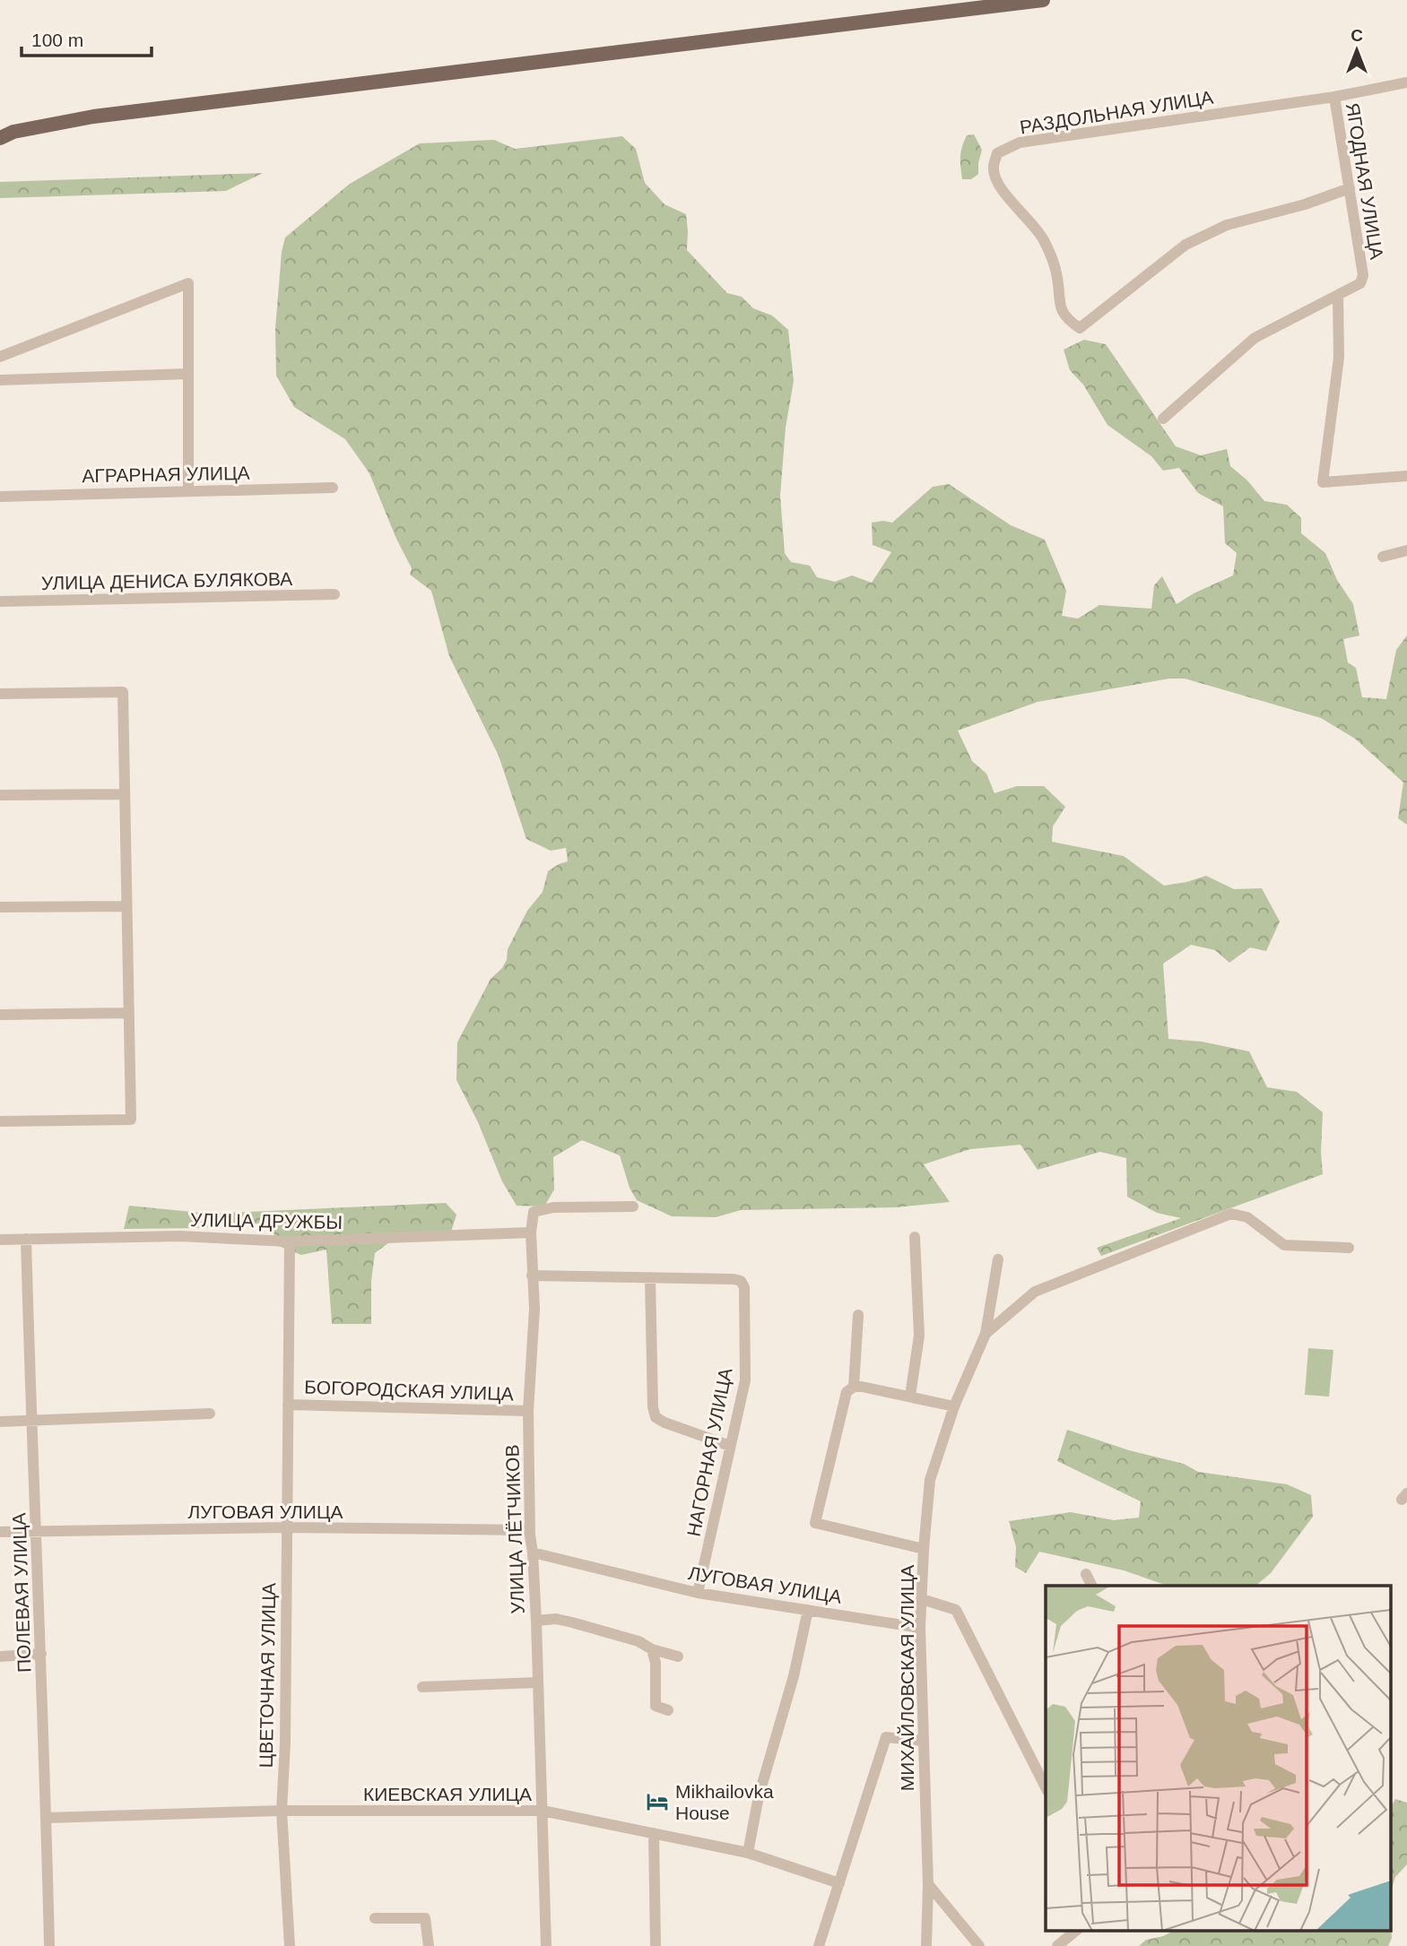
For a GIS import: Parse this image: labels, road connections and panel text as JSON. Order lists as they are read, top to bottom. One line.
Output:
{"streets":{"street":["РАЗДОЛЬНАЯ УЛИЦА","ЯГОДНАЯ УЛИЦА","АГРАРНАЯ УЛИЦА","УЛИЦА ДЕНИСА БУЛЯКОВА","УЛИЦА ДРУЖБЫ","БОГОРОДСКАЯ УЛИЦА","НАГОРНАЯ УЛИЦА","ЛУГОВАЯ УЛИЦА","УЛИЦА ЛЁТЧИКОВ","ПОЛЕВАЯ УЛИЦА","ЦВЕТОЧНАЯ УЛИЦА","МИХАЙЛОВСКАЯ УЛИЦА","КИЕВСКАЯ УЛИЦА"]},"crossings":[["РАЗДОЛЬНАЯ УЛИЦА","ЯГОДНАЯ УЛИЦА"],["УЛИЦА ДРУЖБЫ","УЛИЦА ЛЁТЧИКОВ"],["УЛИЦА ДРУЖБЫ","ПОЛЕВАЯ УЛИЦА"],["УЛИЦА ДРУЖБЫ","ЦВЕТОЧНАЯ УЛИЦА"],["БОГОРОДСКАЯ УЛИЦА","УЛИЦА ЛЁТЧИКОВ"],["БОГОРОДСКАЯ УЛИЦА","ЦВЕТОЧНАЯ УЛИЦА"],["НАГОРНАЯ УЛИЦА","ЛУГОВАЯ УЛИЦА"],["ЛУГОВАЯ УЛИЦА","УЛИЦА ЛЁТЧИКОВ"],["ЛУГОВАЯ УЛИЦА","ПОЛЕВАЯ УЛИЦА"],["ЛУГОВАЯ УЛИЦА","ЦВЕТОЧНАЯ УЛИЦА"],["ЛУГОВАЯ УЛИЦА","МИХАЙЛОВСКАЯ УЛИЦА"],["УЛИЦА ЛЁТЧИКОВ","КИЕВСКАЯ УЛИЦА"],["ПОЛЕВАЯ УЛИЦА","КИЕВСКАЯ УЛИЦА"],["ЦВЕТОЧНАЯ УЛИЦА","КИЕВСКАЯ УЛИЦА"]],"places":{"hotel":["Mikhailovka House"]},"scale_bar":"100 m","north":"top"}
